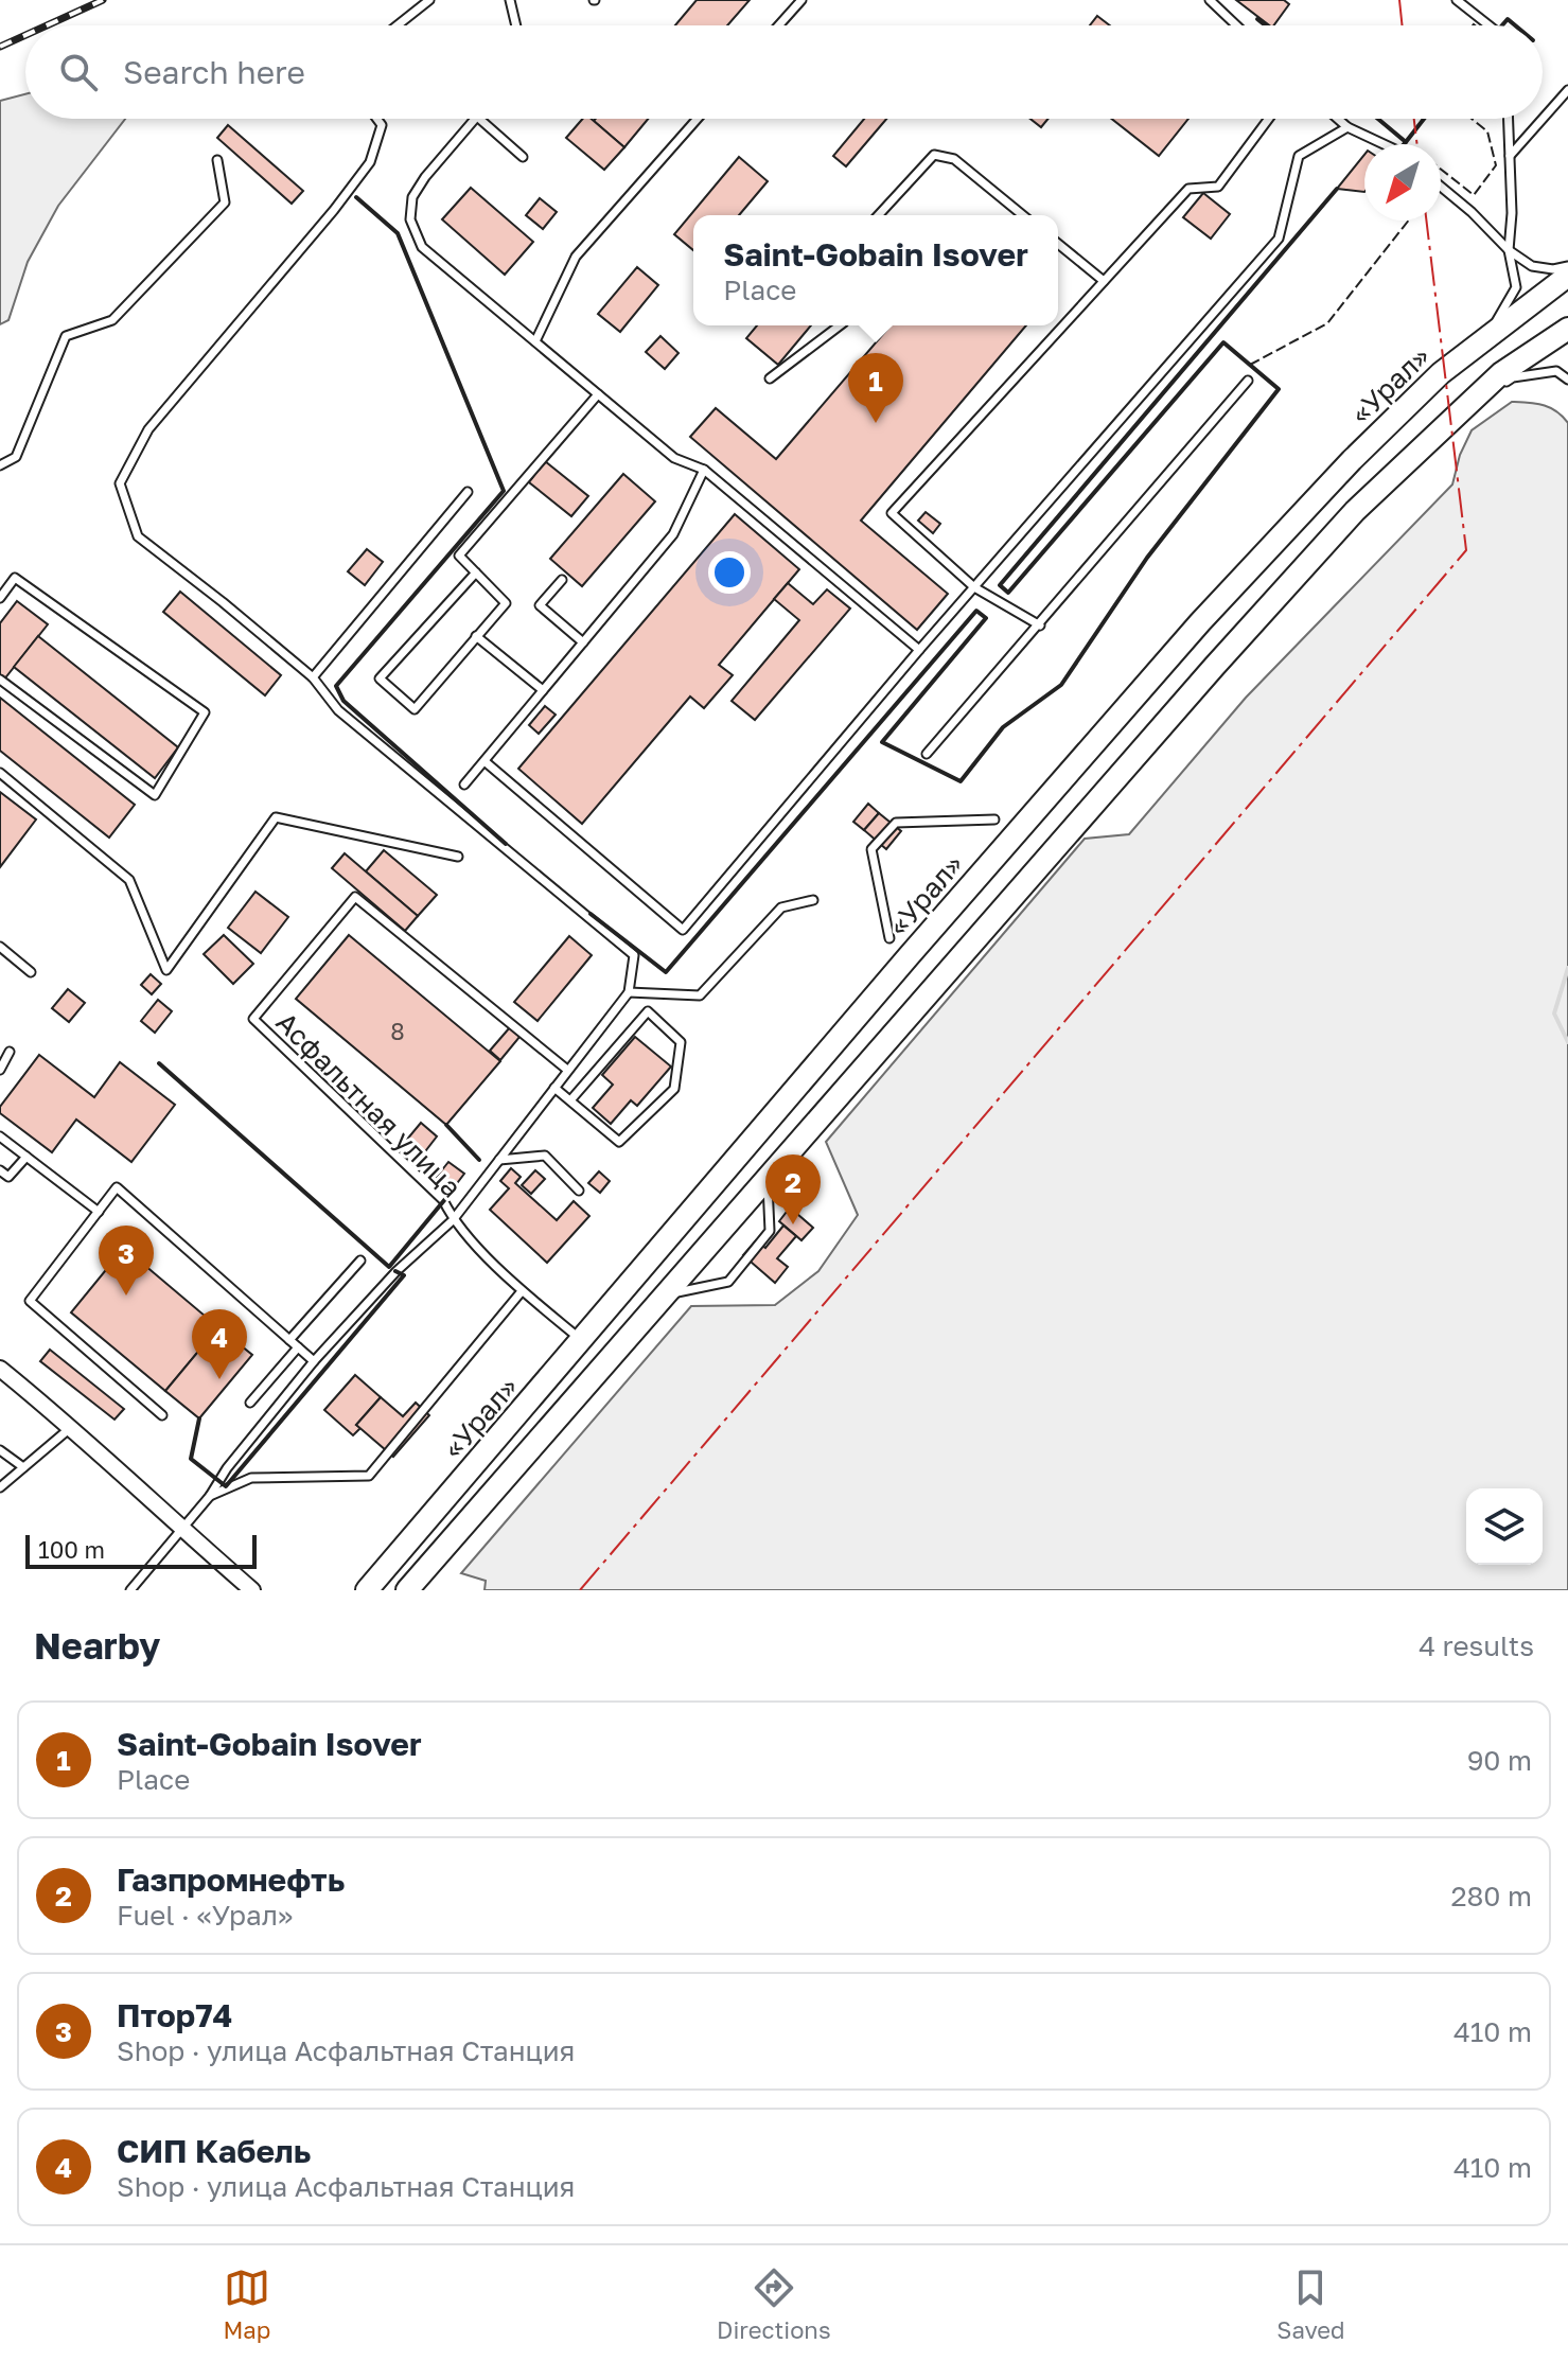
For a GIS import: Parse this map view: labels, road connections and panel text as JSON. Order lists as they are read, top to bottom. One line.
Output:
{"streets":{"main road":["«Урал»"],"lane":["Асфальтная улица"]},"crossings":[["«Урал»","Асфальтная улица"]],"house_numbers":["8"],"scale_bar":"100 m","north":"bottom left","page":{"search":"Search here","popup":["Saint-Gobain Isover","Place"],"pins":["1","2","3","4"],"scale":"100 m","heading":["Nearby","4 results"],"list":[{"mark":"1","name":"Saint-Gobain Isover","note":"Place","value":"90 m"},{"mark":"2","name":"Газпромнефть","note":"Fuel · «Урал»","value":"280 m"},{"mark":"3","name":"Птор74","note":"Shop · улица Асфальтная Станция","value":"410 m"},{"mark":"4","name":"СИП Кабель","note":"Shop · улица Асфальтная Станция","value":"410 m"}],"nav":["Map","Directions","Saved"]}}
